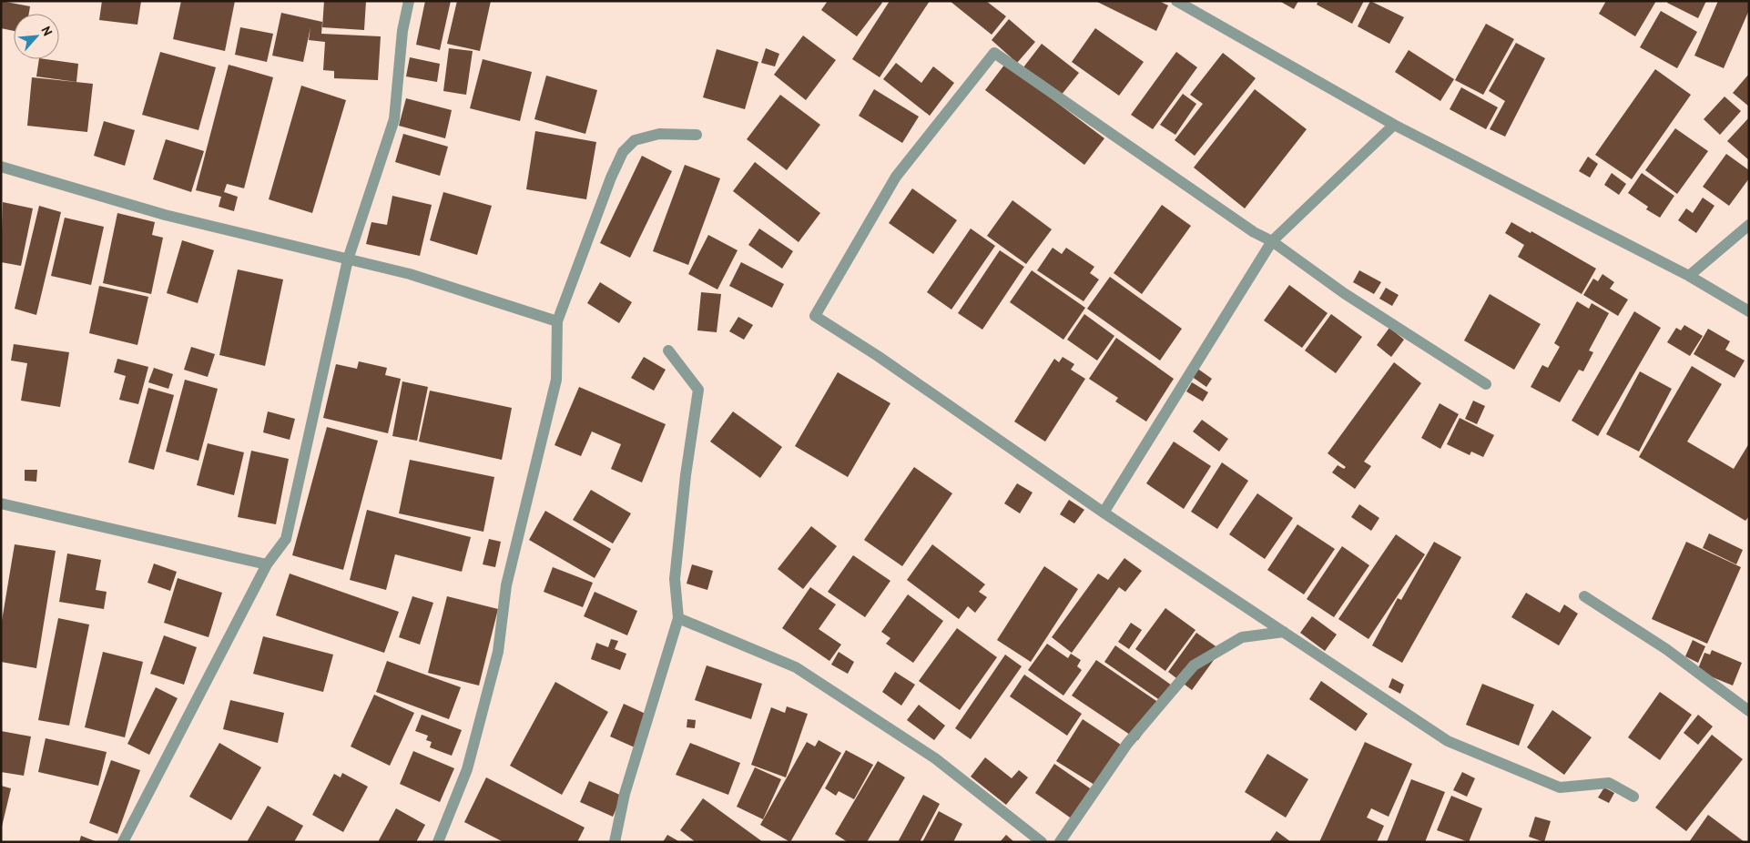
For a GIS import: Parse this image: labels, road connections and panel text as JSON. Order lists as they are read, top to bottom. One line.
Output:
{"north":"top right"}
